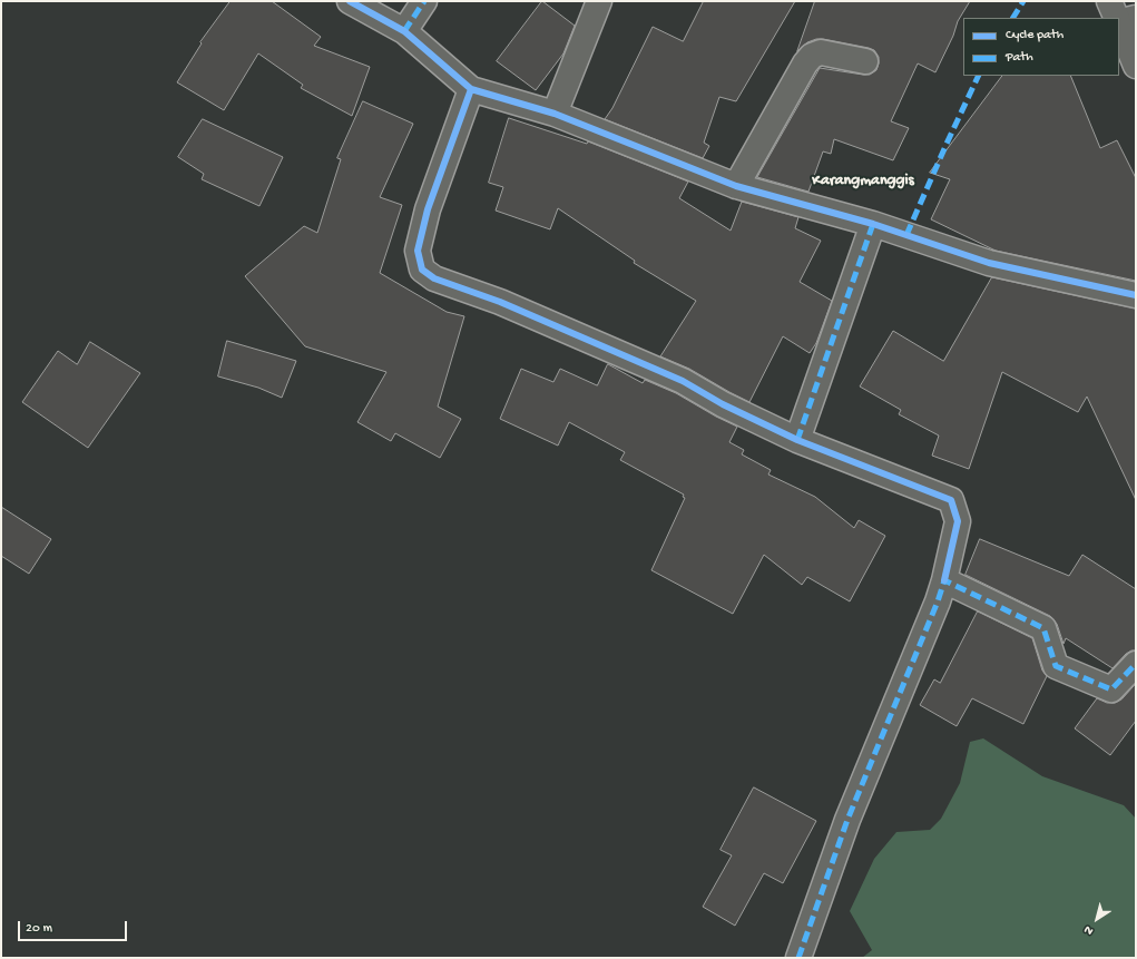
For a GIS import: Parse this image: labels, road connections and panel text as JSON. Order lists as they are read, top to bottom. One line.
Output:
{"districts":["Karangmanggis"],"legend":["Cycle path","Path"],"scale_bar":"20 m","north":"bottom left"}
